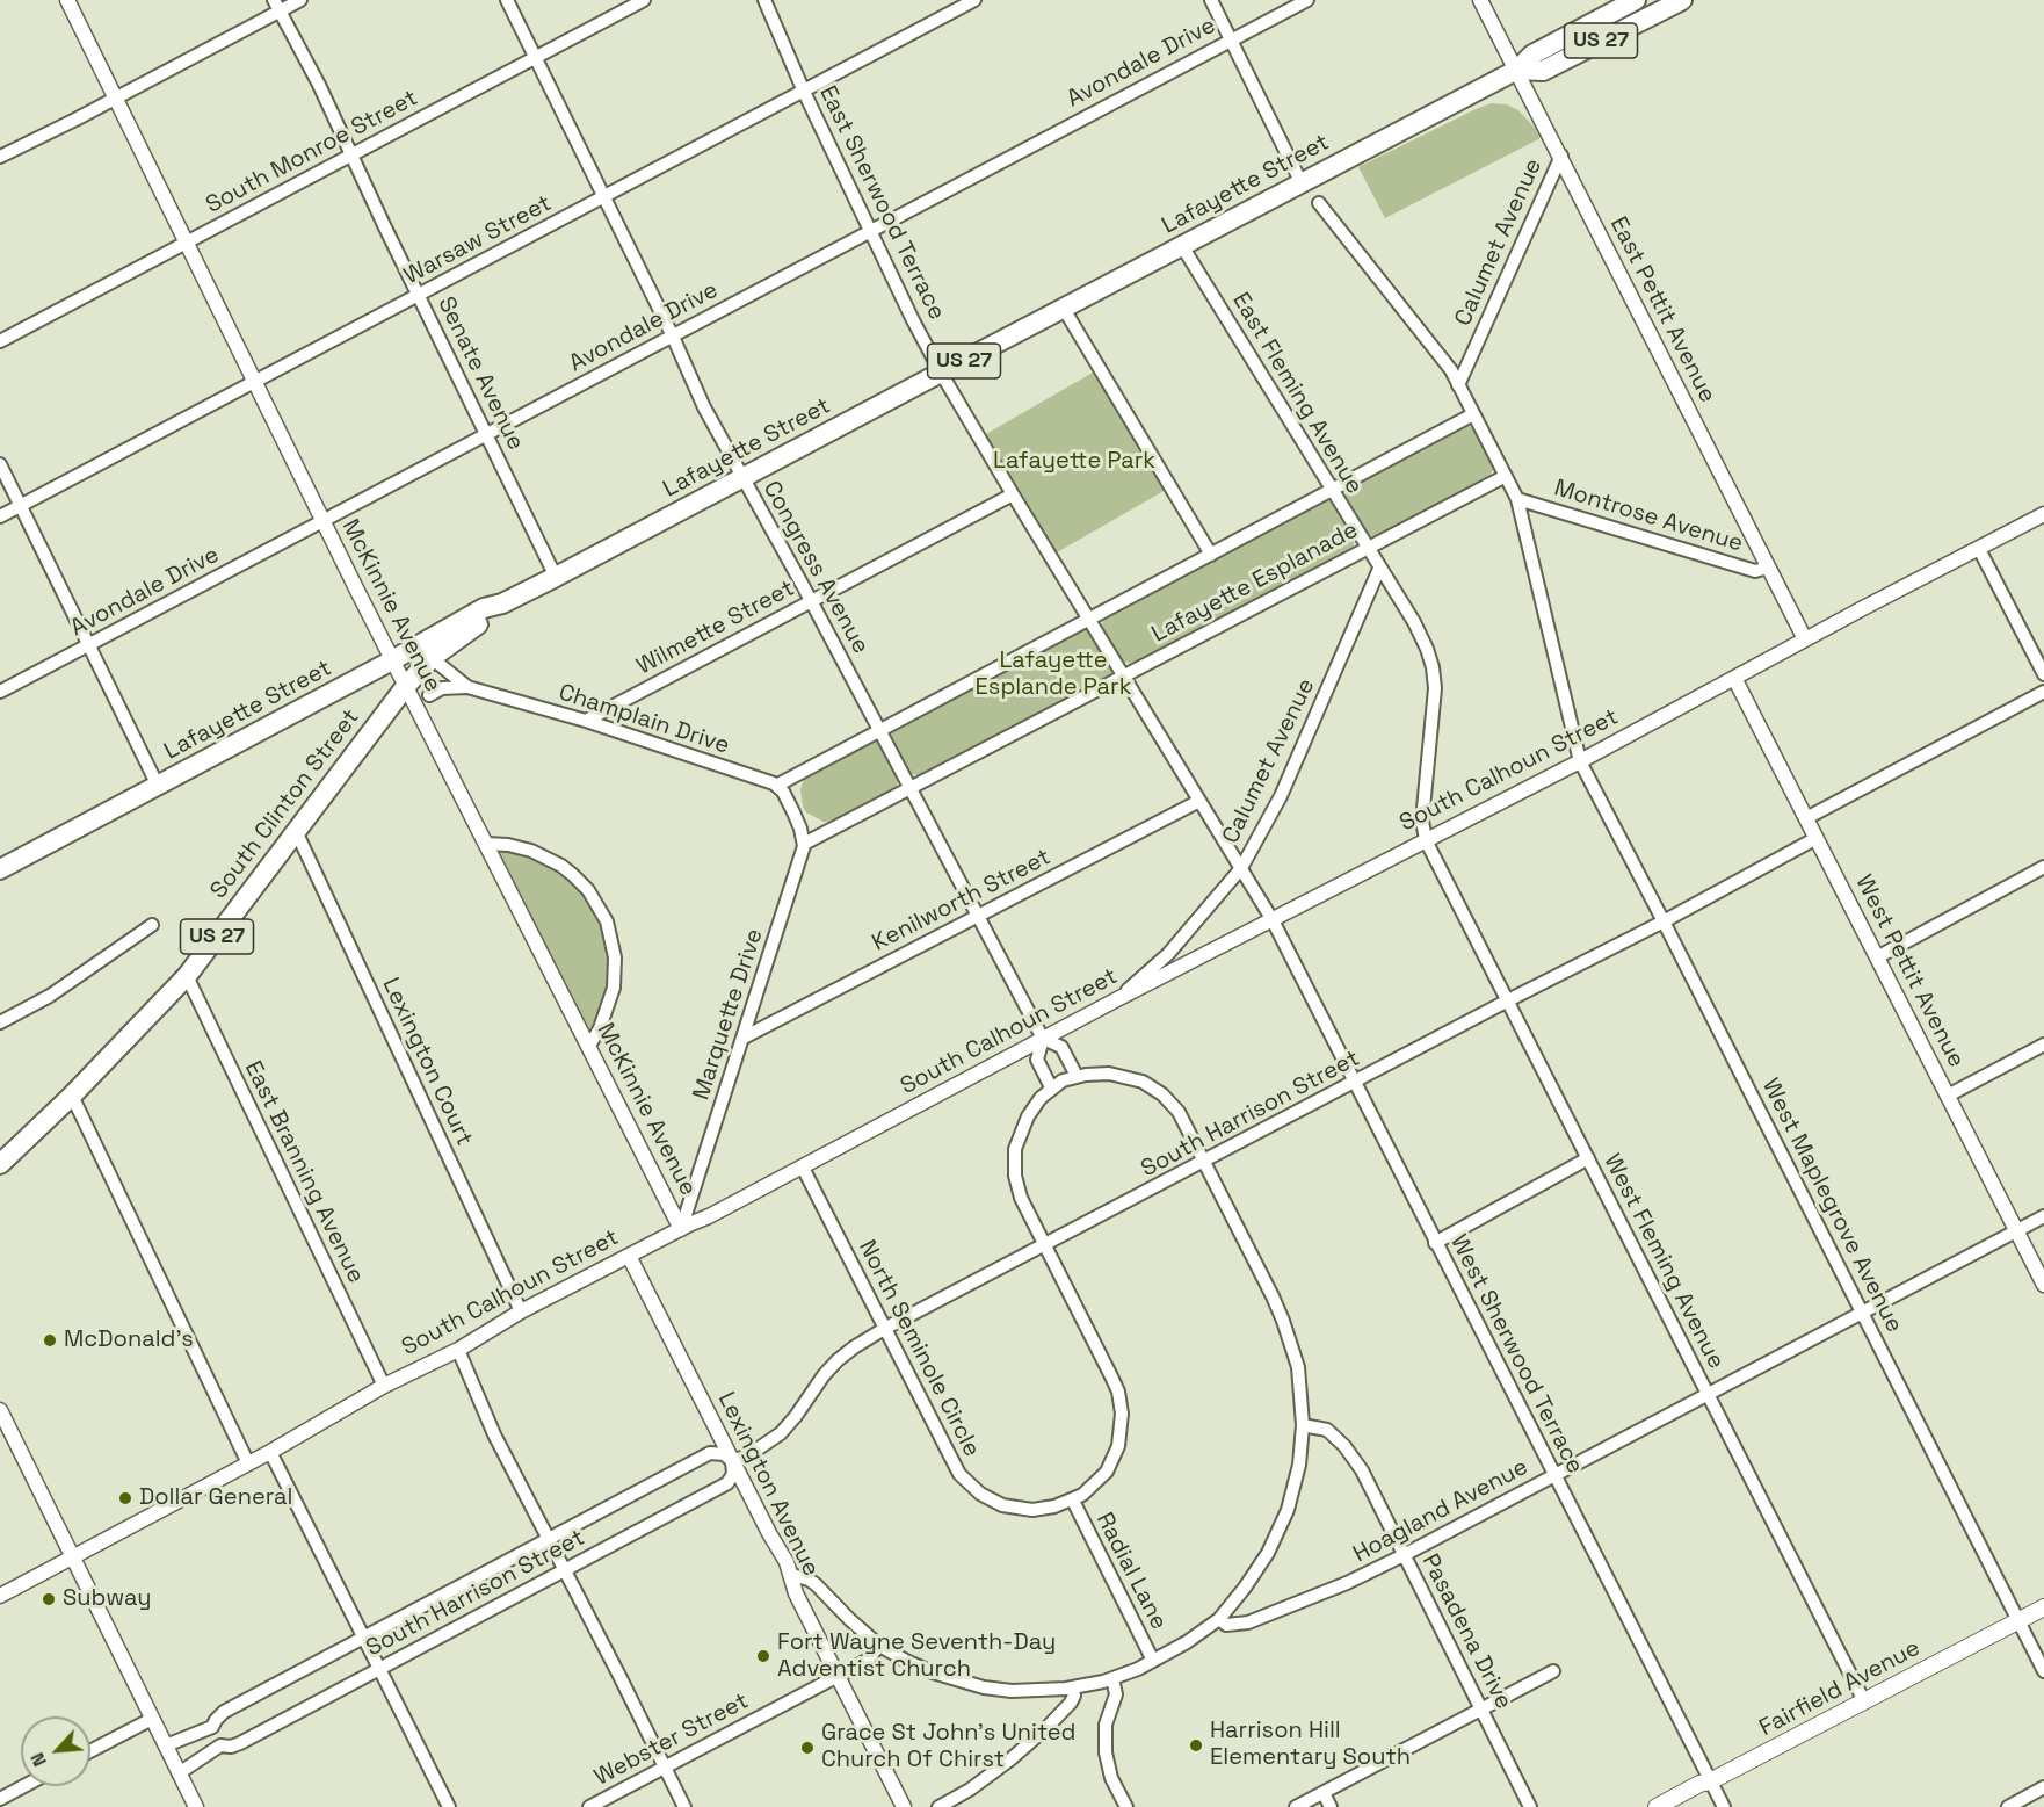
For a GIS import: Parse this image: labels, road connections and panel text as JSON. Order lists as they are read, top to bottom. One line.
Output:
{"streets":{"highway":["US 27","Lafayette Street","South Clinton Street"],"main road":["Fairfield Avenue"],"street":["Avondale Drive","South Monroe Street","East Sherwood Terrace","Warsaw Street","Calumet Avenue","East Pettit Avenue","Senate Avenue","East Fleming Avenue","Montrose Avenue","Congress Avenue","Lafayette Esplanade","McKinnie Avenue","Wilmette Street","Champlain Drive","South Calhoun Street","Kenilworth Street","West Pettit Avenue","Marquette Drive","Lexington Court","South Harrison Street","East Branning Avenue","West Maplegrove Avenue","West Fleming Avenue","North Seminole Circle","West Sherwood Terrace","Lexington Avenue","Hoagland Avenue","Radial Lane","Pasadena Drive","Webster Street"]},"crossings":[["Avondale Drive","East Sherwood Terrace"],["Avondale Drive","Senate Avenue"],["Avondale Drive","Congress Avenue"],["Avondale Drive","McKinnie Avenue"],["South Monroe Street","Senate Avenue"],["South Monroe Street","Congress Avenue"],["South Monroe Street","McKinnie Avenue"],["Lafayette Street","East Sherwood Terrace"],["Lafayette Street","East Pettit Avenue"],["Lafayette Street","Senate Avenue"],["Lafayette Street","East Fleming Avenue"],["Lafayette Street","Congress Avenue"],["Lafayette Street","McKinnie Avenue"],["Lafayette Street","South Clinton Street"],["East Sherwood Terrace","Warsaw Street"],["East Sherwood Terrace","Calumet Avenue"],["East Sherwood Terrace","Lafayette Esplanade"],["East Sherwood Terrace","Wilmette Street"],["East Sherwood Terrace","South Calhoun Street"],["East Sherwood Terrace","Kenilworth Street"],["East Sherwood Terrace","West Sherwood Terrace"],["Warsaw Street","Senate Avenue"],["Warsaw Street","Congress Avenue"],["Warsaw Street","McKinnie Avenue"],["Calumet Avenue","East Pettit Avenue"],["Calumet Avenue","East Fleming Avenue"],["Calumet Avenue","South Calhoun Street"],["Calumet Avenue","West Maplegrove Avenue"],["East Pettit Avenue","Montrose Avenue"],["East Pettit Avenue","South Calhoun Street"],["East Fleming Avenue","Lafayette Esplanade"],["East Fleming Avenue","South Calhoun Street"],["East Fleming Avenue","West Fleming Avenue"],["Montrose Avenue","West Maplegrove Avenue"],["Congress Avenue","Lafayette Esplanade"],["Congress Avenue","Wilmette Street"],["Congress Avenue","South Calhoun Street"],["Congress Avenue","Kenilworth Street"],["Lafayette Esplanade","Champlain Drive"],["Lafayette Esplanade","Marquette Drive"],["Lafayette Esplanade","West Maplegrove Avenue"],["McKinnie Avenue","South Calhoun Street"],["McKinnie Avenue","South Clinton Street"],["McKinnie Avenue","Marquette Drive"],["Wilmette Street","Champlain Drive"],["Champlain Drive","South Clinton Street"],["South Calhoun Street","West Pettit Avenue"],["South Calhoun Street","Marquette Drive"],["South Calhoun Street","Lexington Court"],["South Calhoun Street","East Branning Avenue"],["South Calhoun Street","West Maplegrove Avenue"],["South Calhoun Street","West Fleming Avenue"],["South Calhoun Street","North Seminole Circle"],["South Calhoun Street","West Sherwood Terrace"],["South Calhoun Street","Lexington Avenue"],["South Clinton Street","Lexington Court"],["South Clinton Street","East Branning Avenue"],["Kenilworth Street","Marquette Drive"],["West Pettit Avenue","South Harrison Street"],["West Pettit Avenue","Hoagland Avenue"],["South Harrison Street","West Maplegrove Avenue"],["South Harrison Street","West Fleming Avenue"],["South Harrison Street","North Seminole Circle"],["South Harrison Street","West Sherwood Terrace"],["South Harrison Street","Lexington Avenue"],["West Maplegrove Avenue","Hoagland Avenue"],["West Maplegrove Avenue","Fairfield Avenue"],["West Fleming Avenue","Hoagland Avenue"],["West Fleming Avenue","Fairfield Avenue"],["North Seminole Circle","Radial Lane"],["West Sherwood Terrace","Hoagland Avenue"],["West Sherwood Terrace","Fairfield Avenue"],["Lexington Avenue","Webster Street"],["Hoagland Avenue","Pasadena Drive"]],"parks":["Lafayette Park","Lafayette Esplande Park"],"places":["McDonald's","Dollar General","Subway","Fort Wayne Seventh-Day Adventist Church","Harrison Hill Elementary South","Grace St John's United Church Of Chirst"],"north":"bottom left"}
